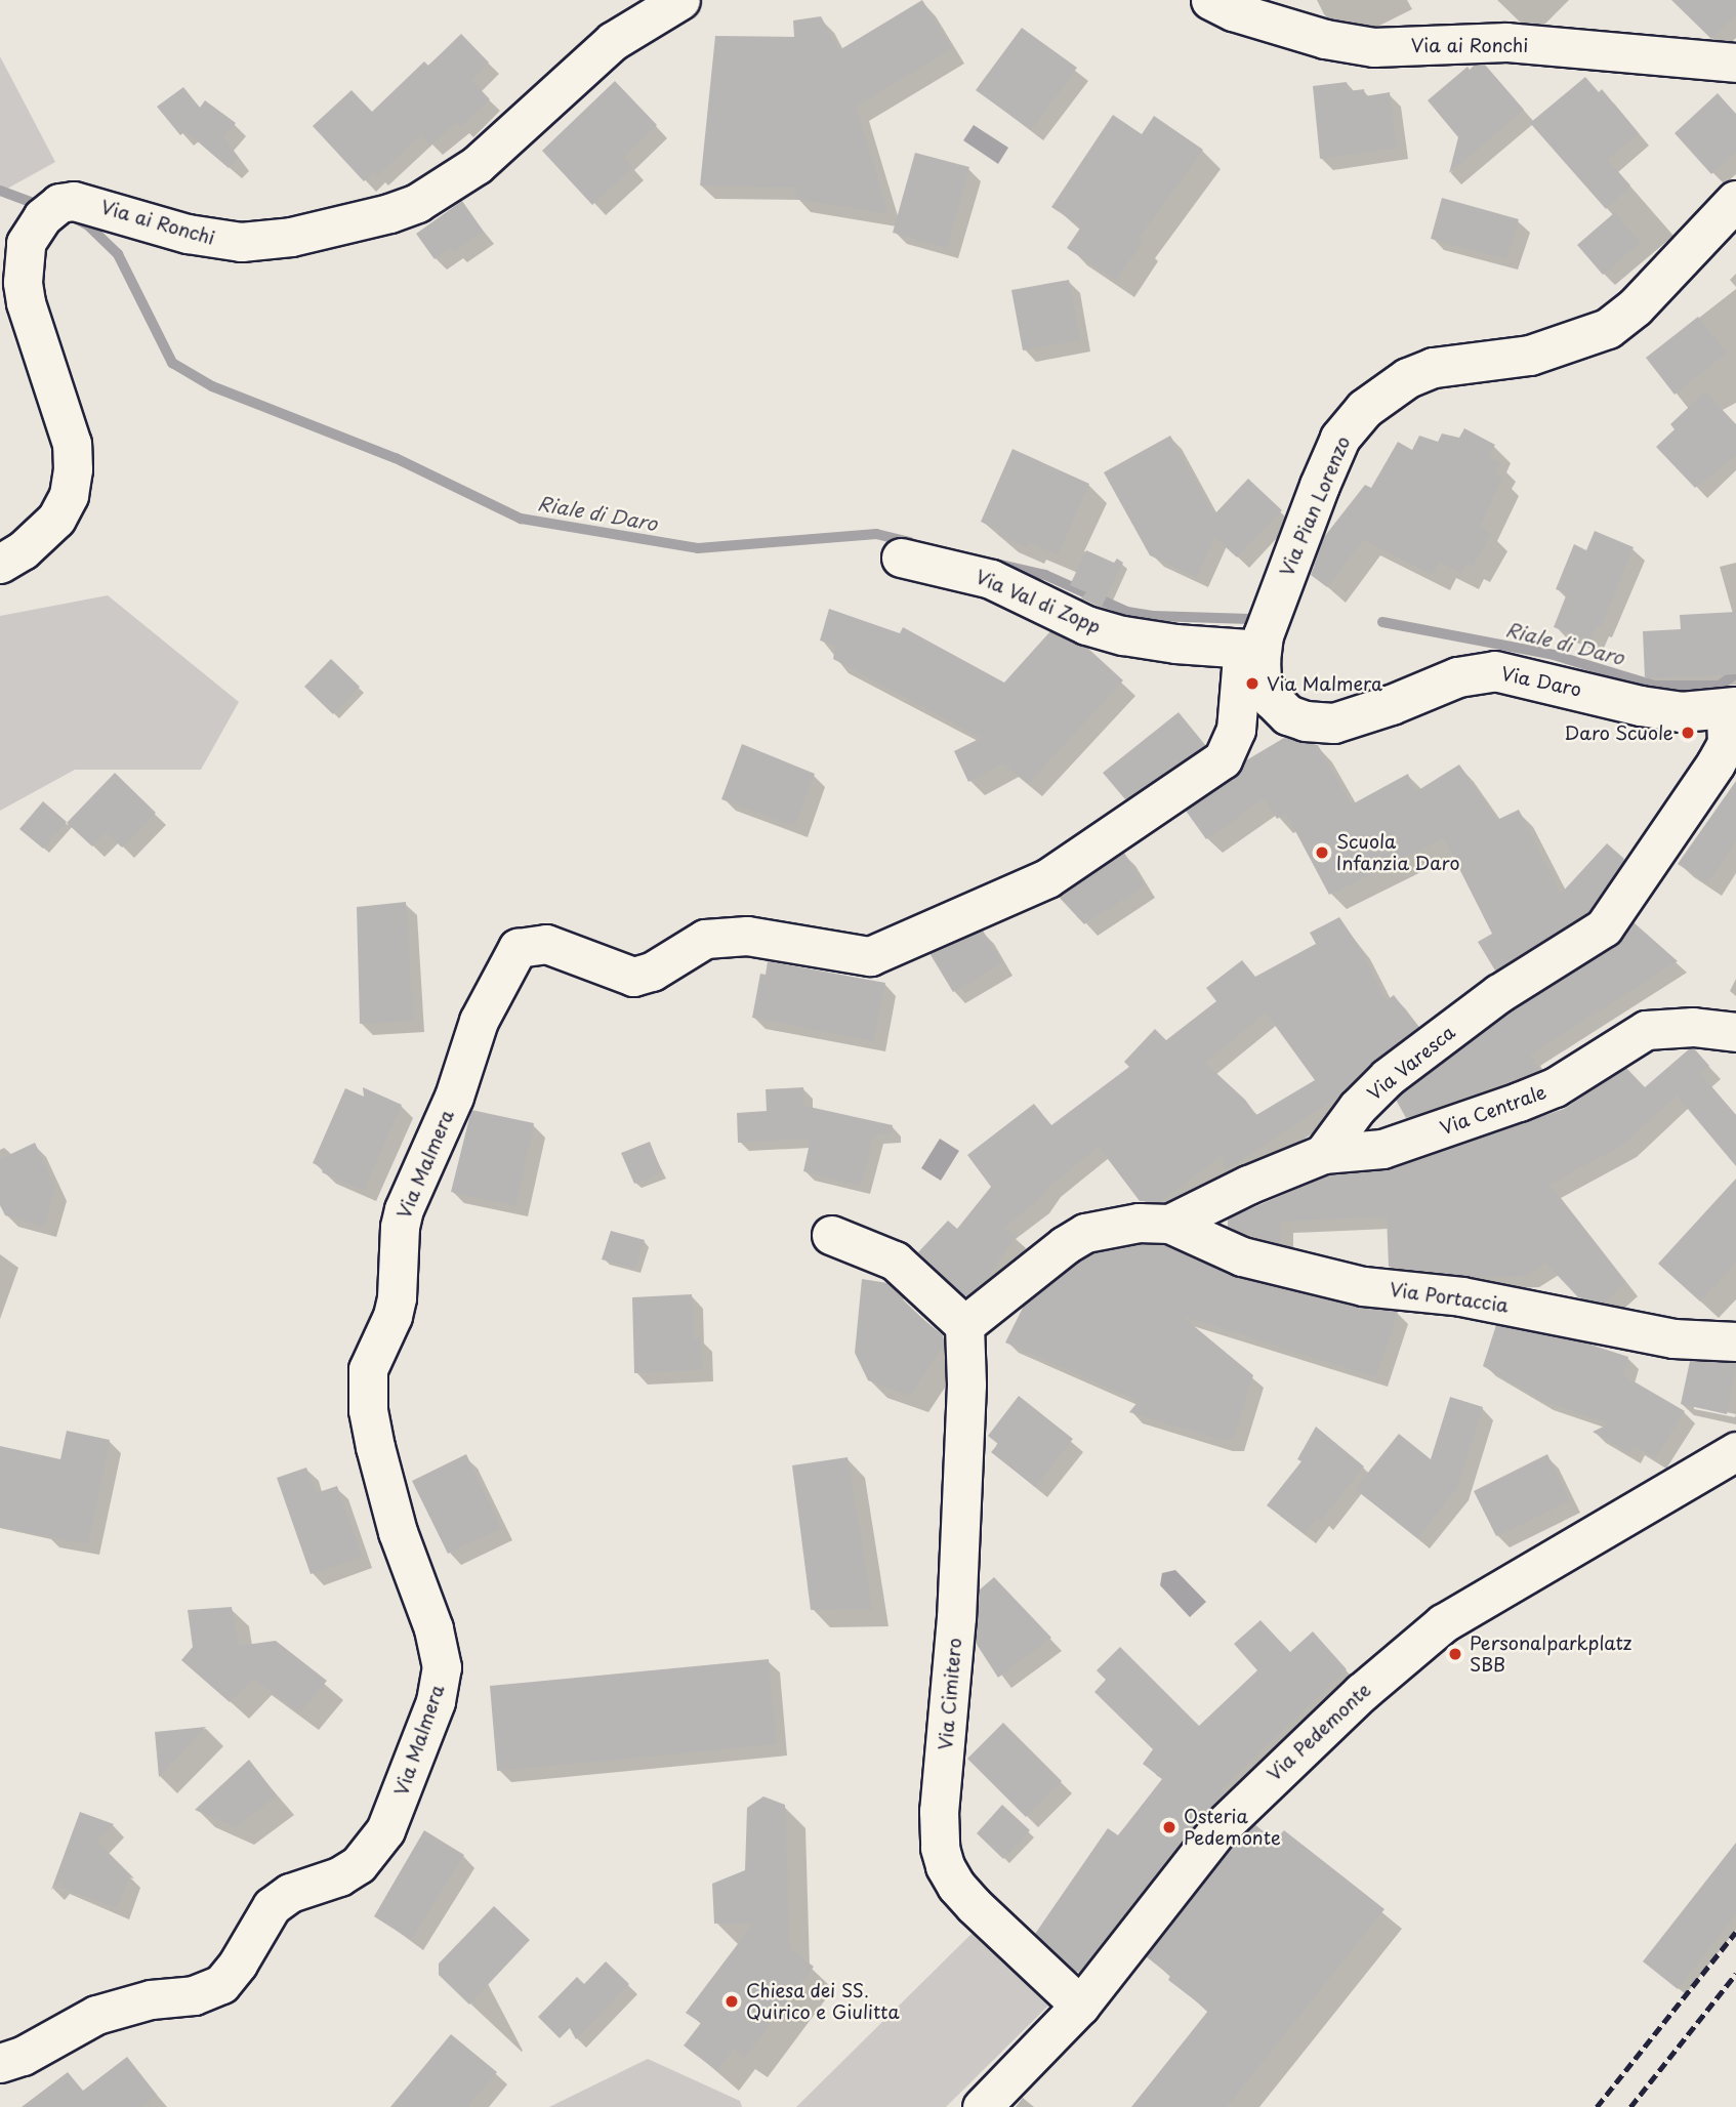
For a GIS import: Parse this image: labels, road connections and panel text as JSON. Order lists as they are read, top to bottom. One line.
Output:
{"streets":{"street":["Via ai Ronchi","Via Pian Lorenzo","Via Val di Zopp","Via Daro","Via Varesca","Via Centrale","Via Malmera","Via Portaccia","Via Cimitero","Via Pedemonte"]},"crossings":[["Via Pian Lorenzo","Via Val di Zopp"],["Via Pian Lorenzo","Via Daro"],["Via Pian Lorenzo","Via Malmera"],["Via Val di Zopp","Via Daro"],["Via Val di Zopp","Via Malmera"],["Via Daro","Via Varesca"],["Via Daro","Via Malmera"],["Via Varesca","Via Centrale"],["Via Cimitero","Via Pedemonte"]],"water":["Riale di Daro"],"places":["Via Malmera","Daro Scuole","Scuola Infanzia Daro","Personalparkplatz SBB","Osteria Pedemonte","Chiesa dei SS. Quirico e Giulitta"]}
